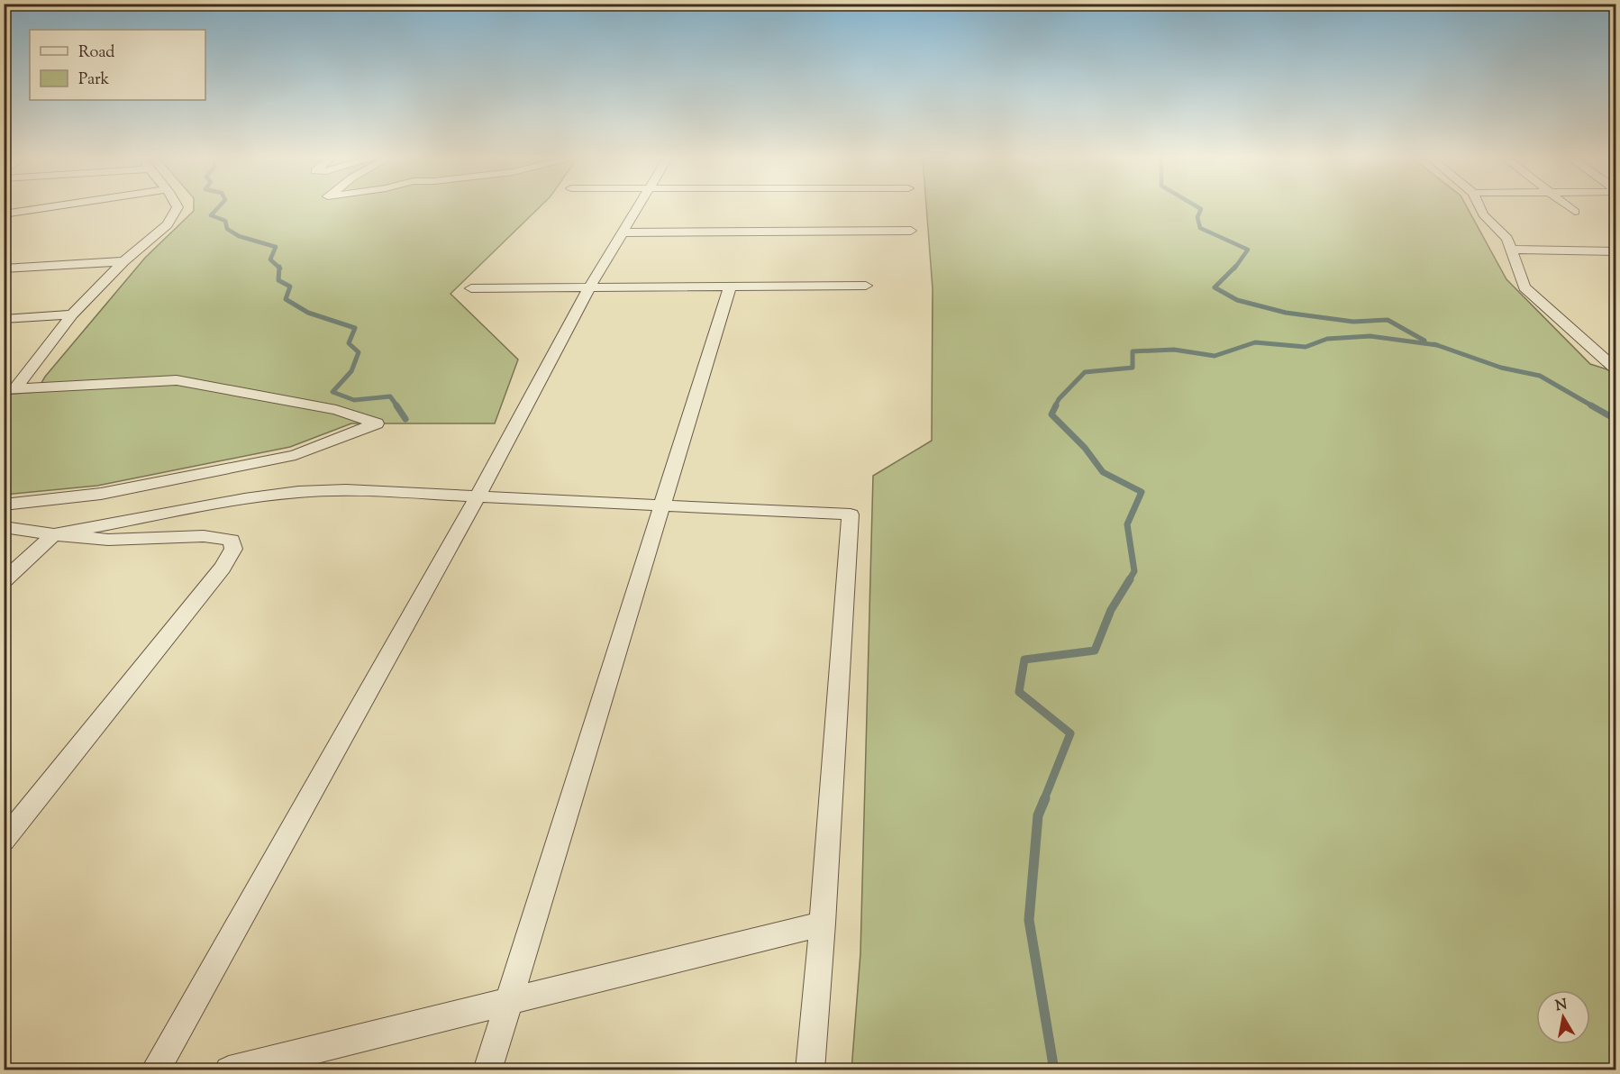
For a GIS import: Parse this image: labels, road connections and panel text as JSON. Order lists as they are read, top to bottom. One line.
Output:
{"legend":["Road","Park"],"north":"top"}
